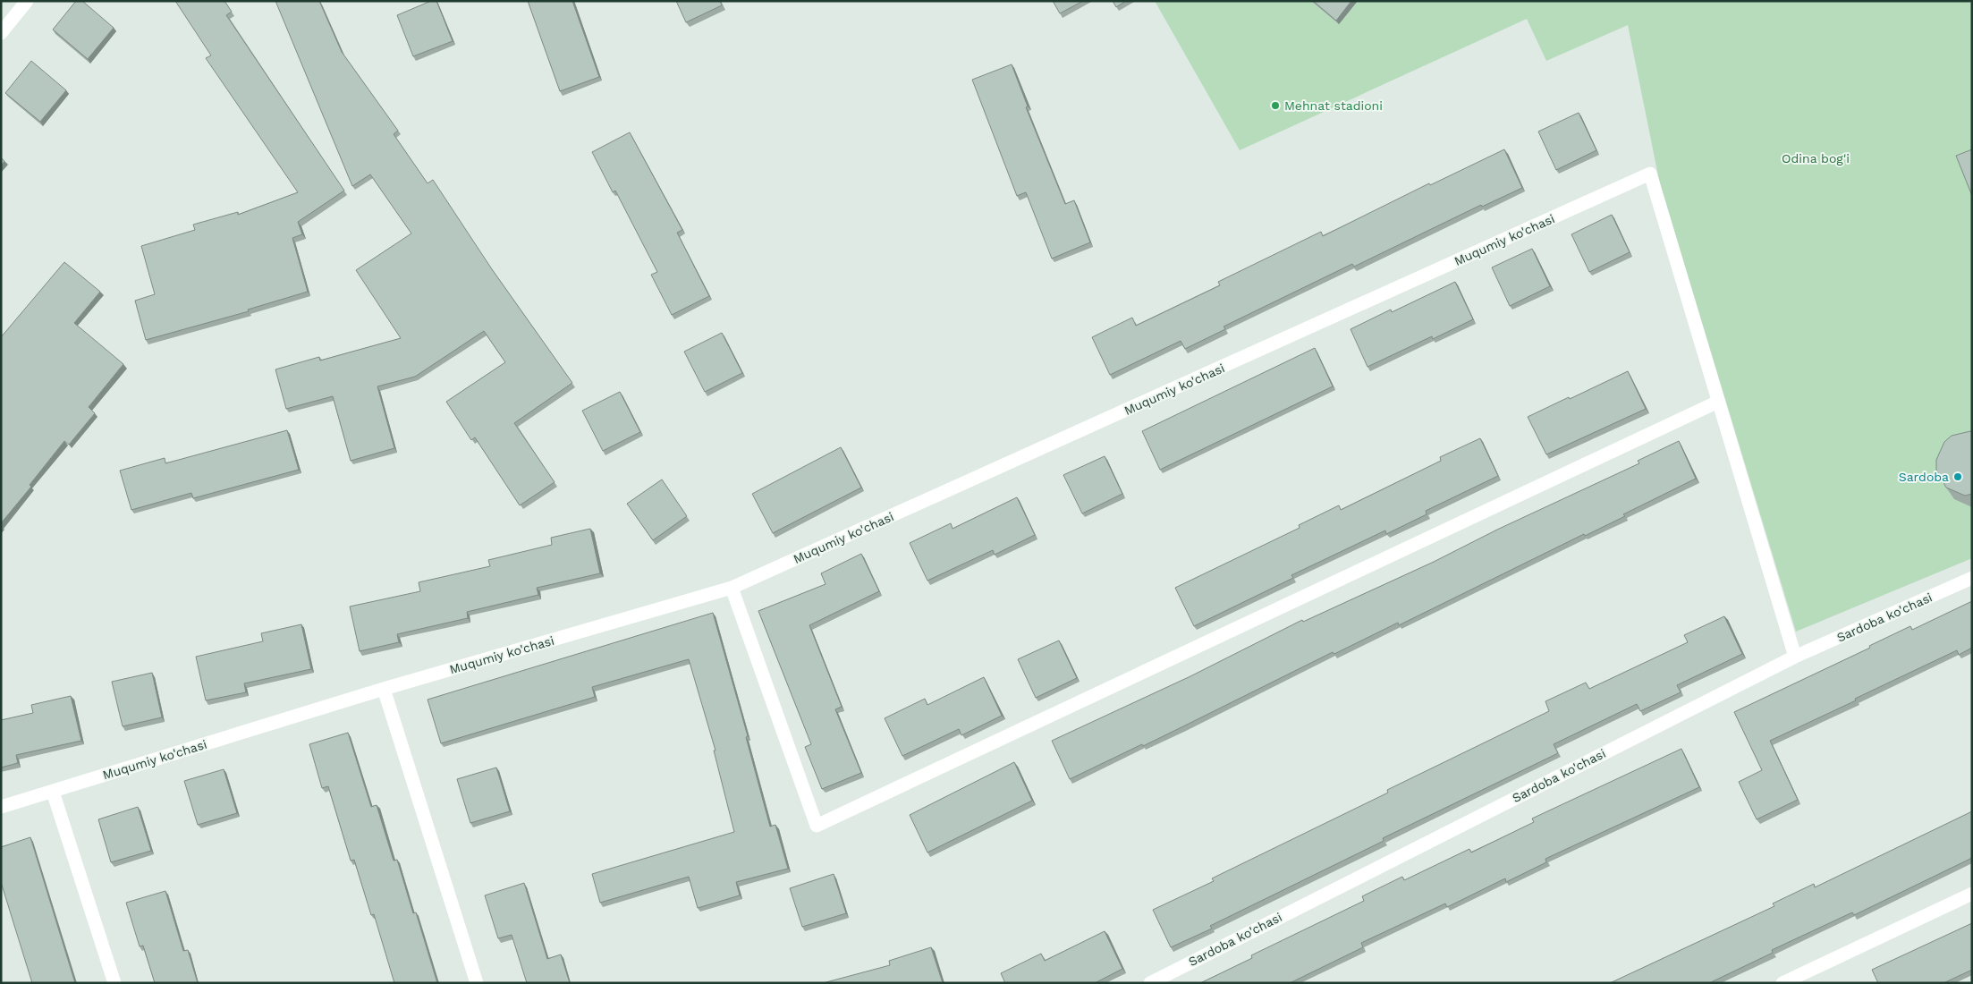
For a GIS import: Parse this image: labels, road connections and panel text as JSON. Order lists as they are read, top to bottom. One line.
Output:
{"streets":{"street":["Muqumiy ko'chasi","Sardoba ko'chasi"]},"parks":["Odina bog'i"],"places":["Mehnat stadioni","Sardoba"]}
